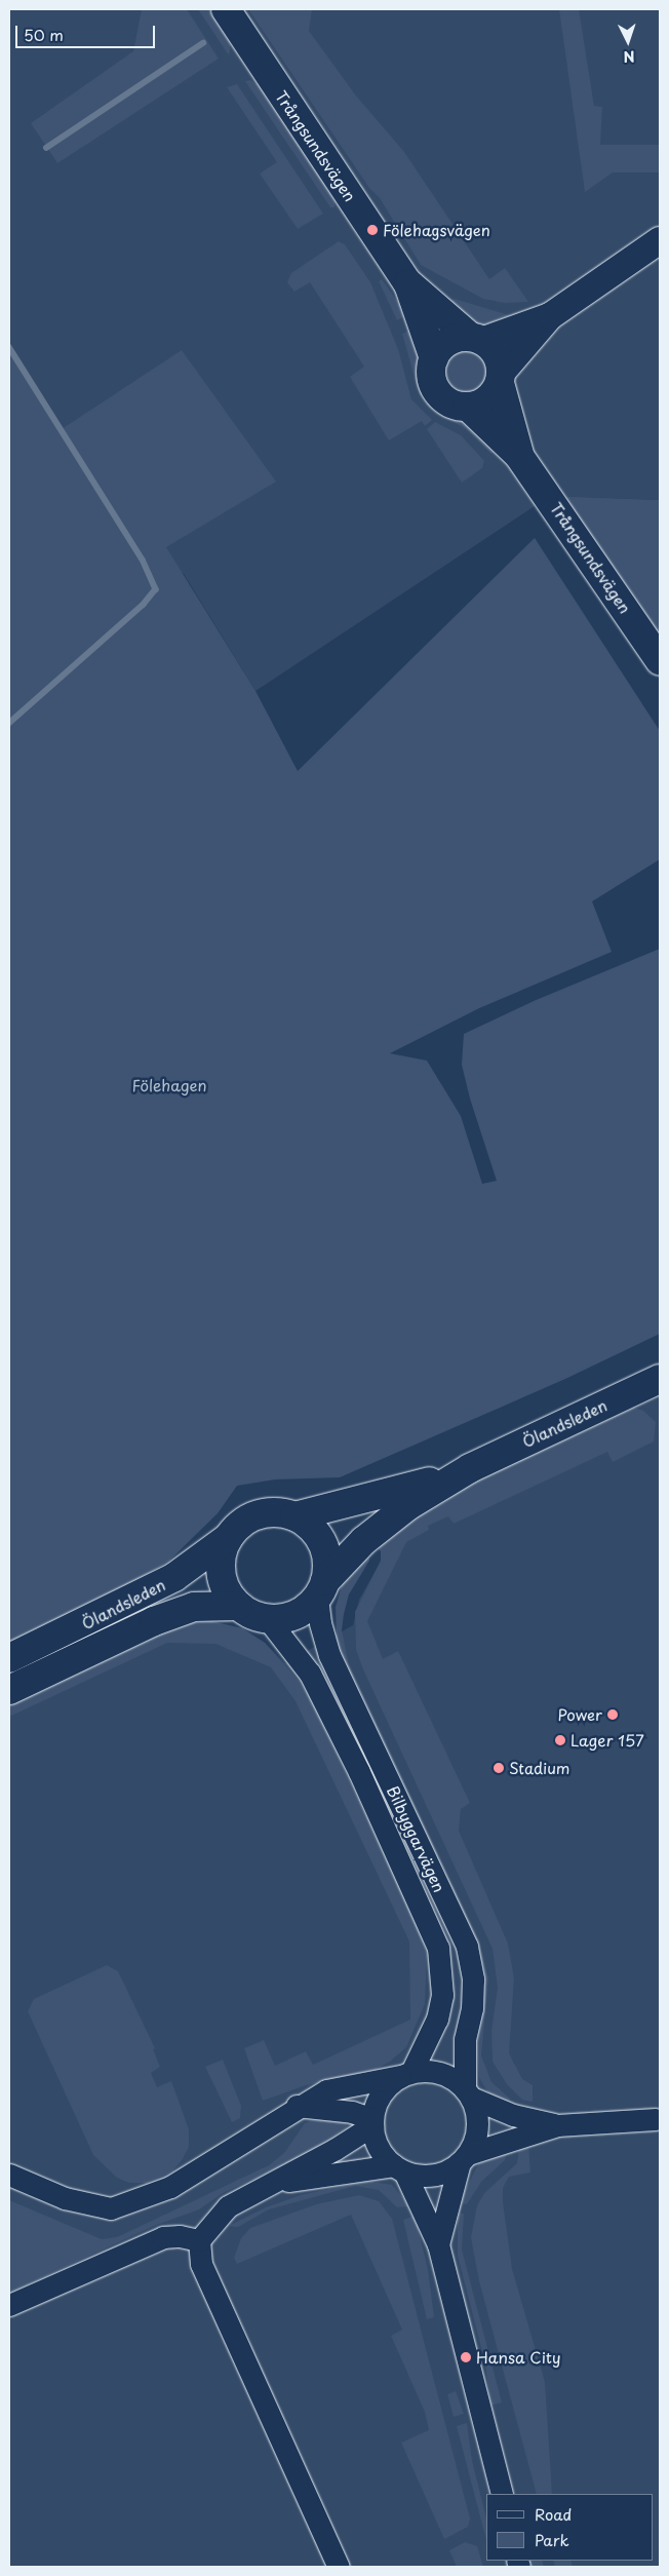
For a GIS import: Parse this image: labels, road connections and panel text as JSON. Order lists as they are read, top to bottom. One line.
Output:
{"streets":{"main road":["Trångsundsvägen","Ölandsleden"],"street":["Bilbyggarvägen"]},"crossings":[["Ölandsleden","Bilbyggarvägen"]],"parks":["Fölehagen"],"places":["Fölehagsvägen","Power","Lager 157","Stadium","Hansa City"],"legend":["Road","Park"],"scale_bar":"50 m","north":"bottom"}
